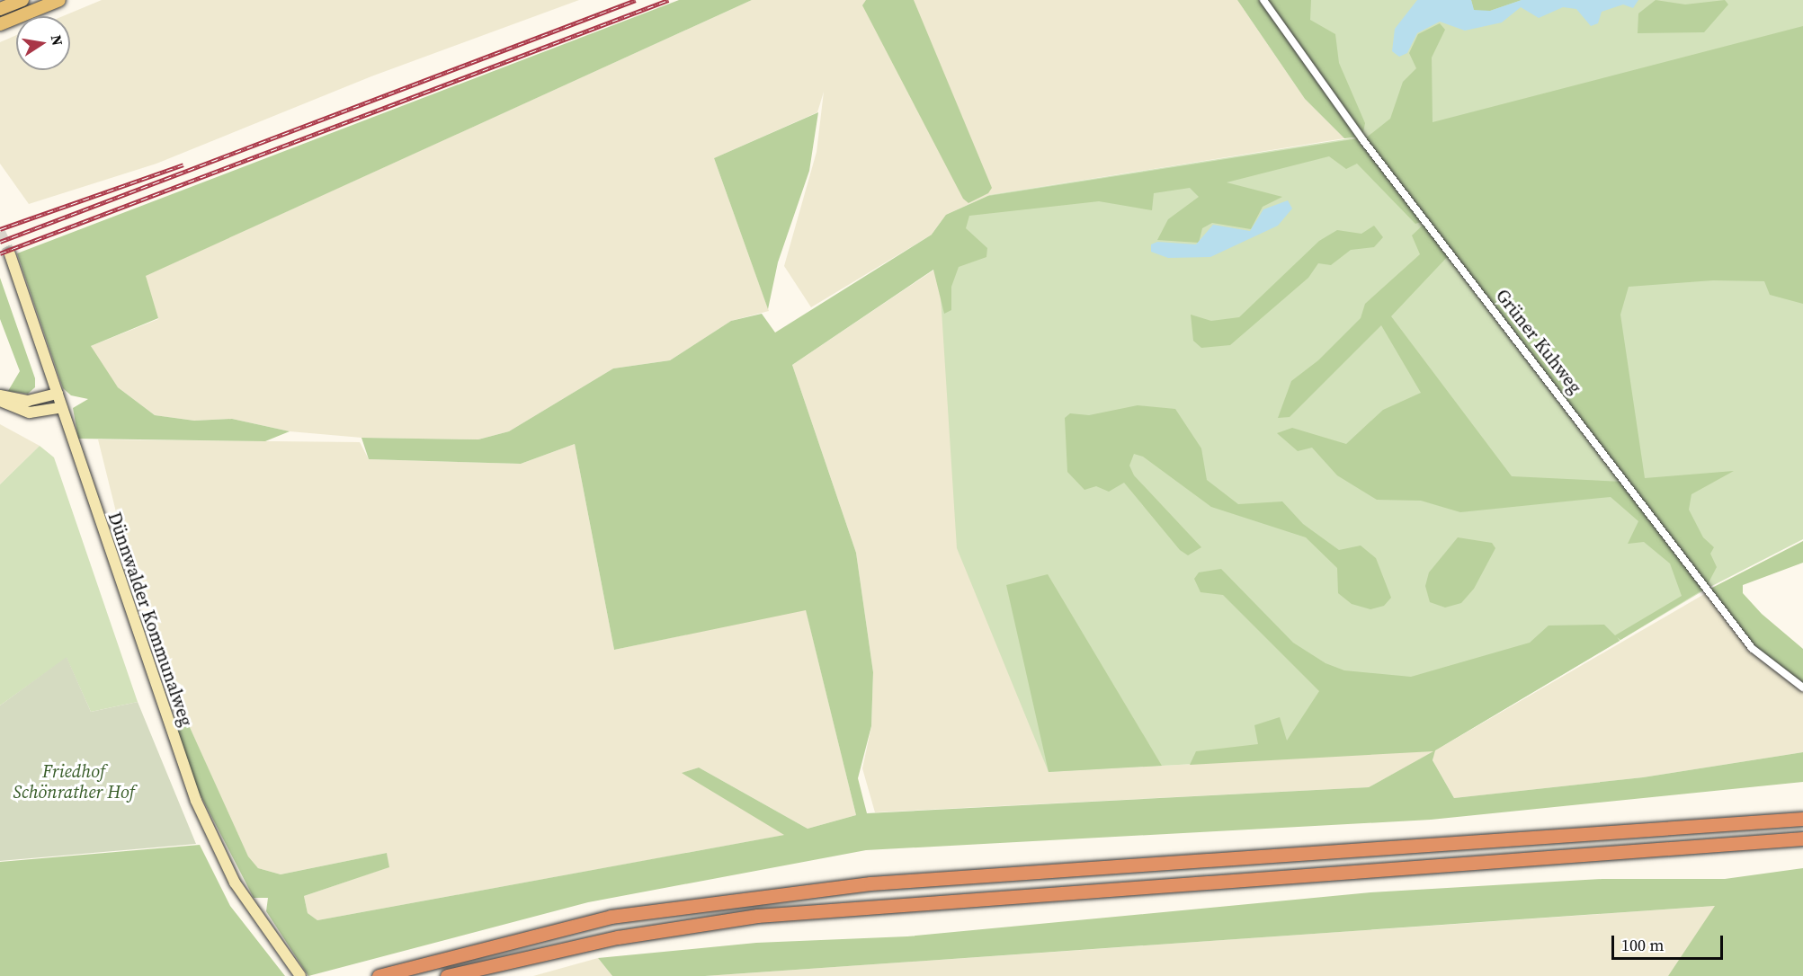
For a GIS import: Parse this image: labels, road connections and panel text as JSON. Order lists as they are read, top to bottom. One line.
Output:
{"streets":{"main road":["Dünnwalder Kommunalweg"],"street":["Grüner Kuhweg"]},"parks":["Friedhof Schönrather Hof"],"scale_bar":"100 m","north":"right"}
